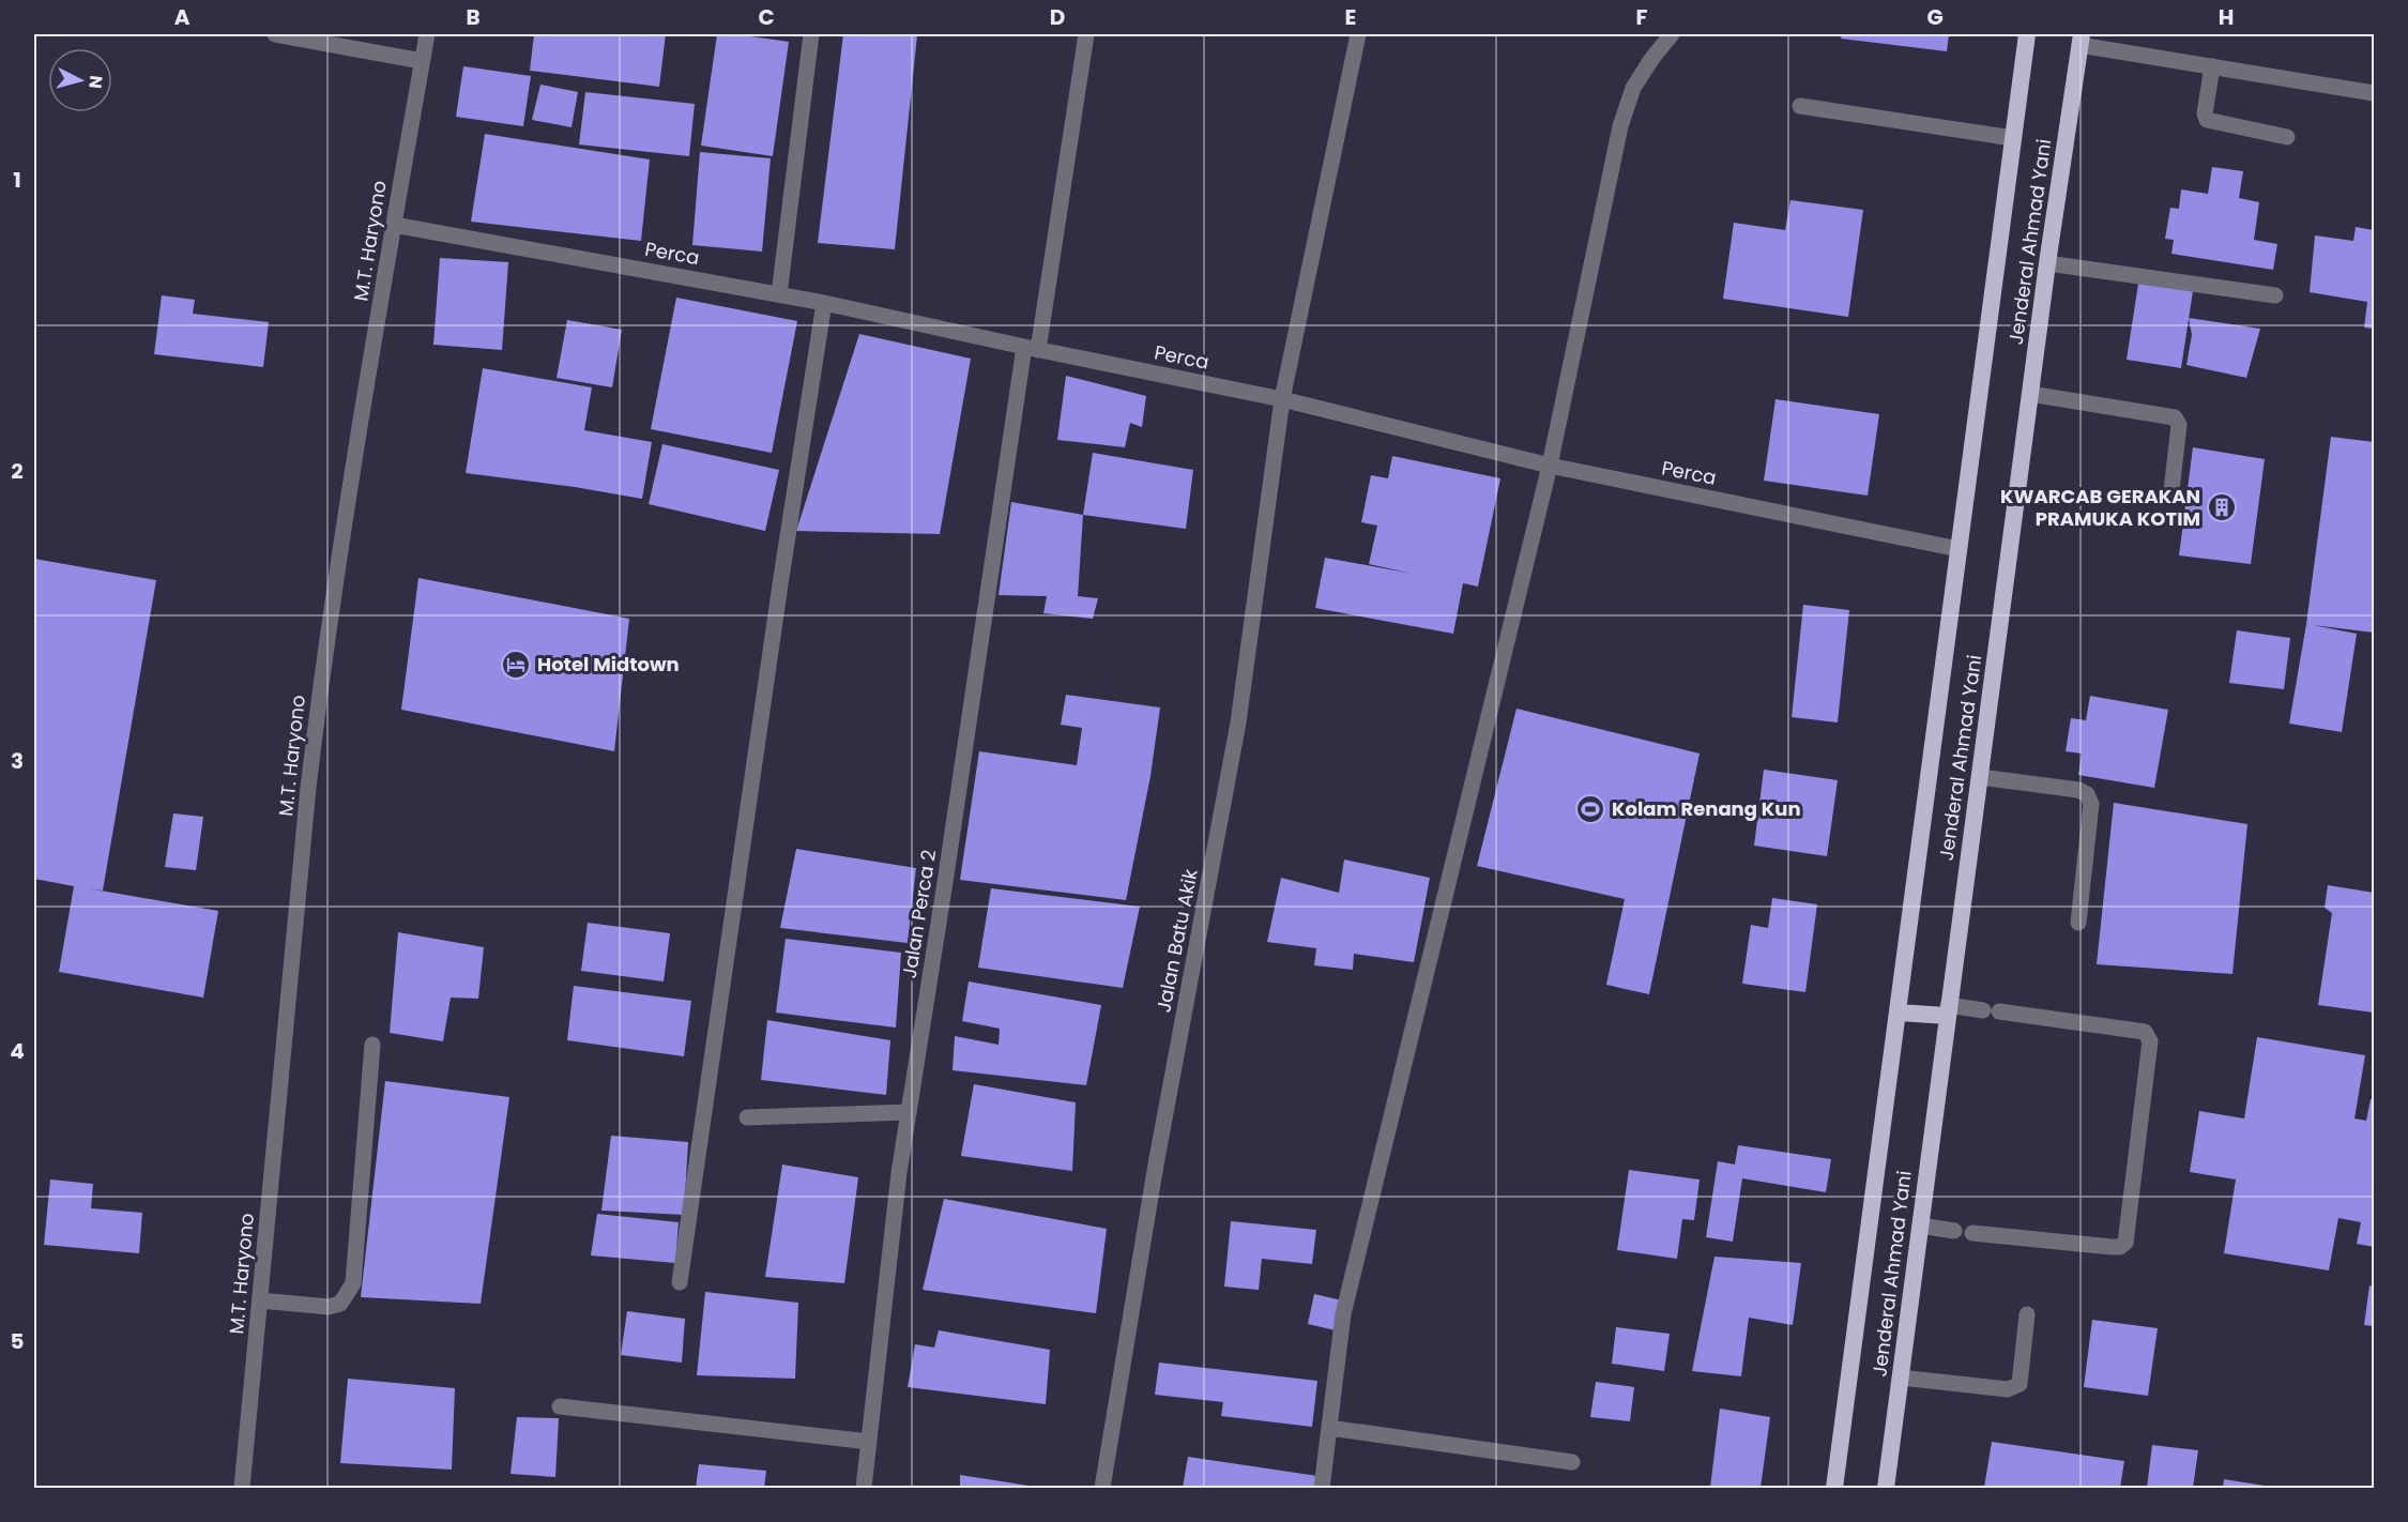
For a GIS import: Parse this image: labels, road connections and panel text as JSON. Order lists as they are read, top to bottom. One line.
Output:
{"streets":{"highway":["Jenderal Ahmad Yani"],"street":["M.T. Haryono","Perca","Jalan Perca 2","Jalan Batu Akik"]},"crossings":[["M.T. Haryono","Perca"],["Jenderal Ahmad Yani","Perca"],["Perca","Jalan Perca 2"],["Perca","Jalan Batu Akik"]],"places":{"building":["KWARCAB GERAKAN PRAMUKA KOTIM"],"hotel":["Hotel Midtown"],"sports":["Kolam Renang Kun"]},"north":"right","grid":{"columns":["A","B","C","D","E","F","G","H"],"rows":["1","2","3","4","5"]}}
